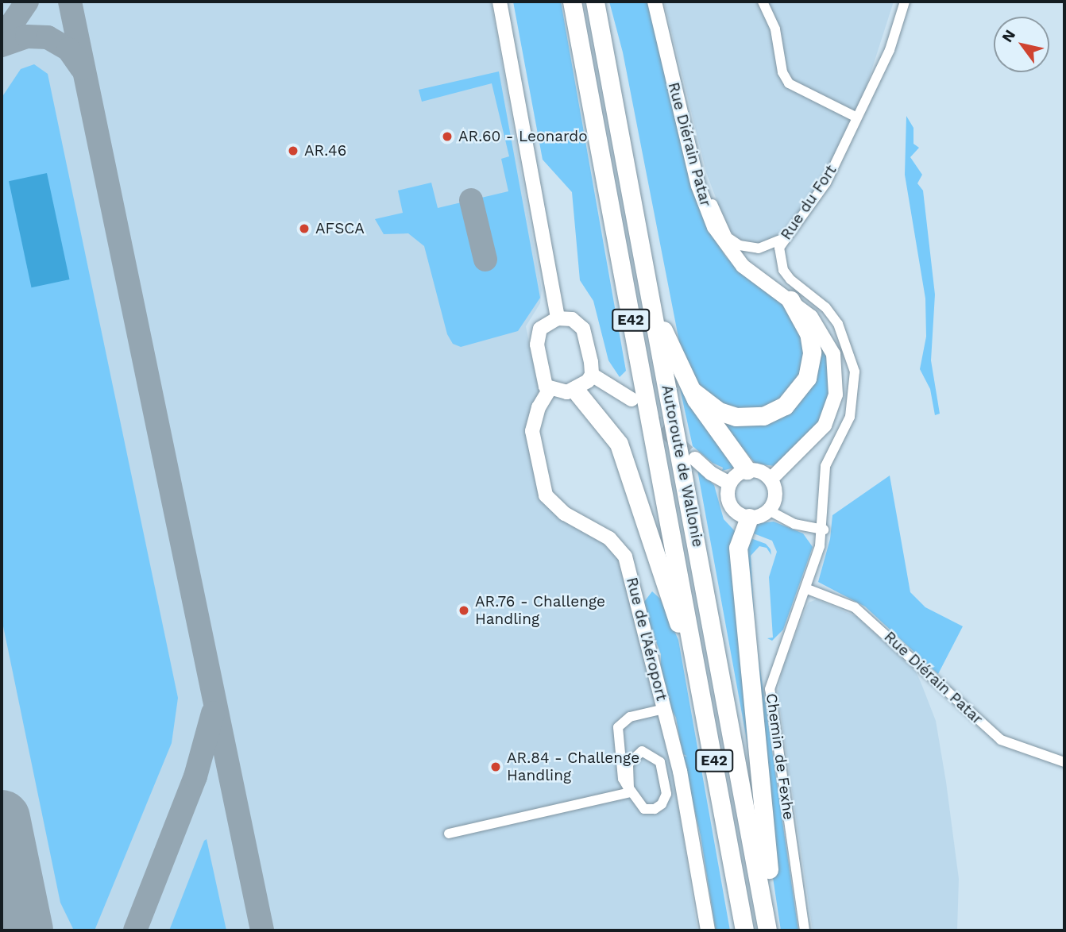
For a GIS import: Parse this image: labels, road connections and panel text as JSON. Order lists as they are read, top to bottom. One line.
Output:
{"streets":{"highway":["E42","Autoroute de Wallonie"],"street":["Rue Diérain Patar","Rue du Fort","Rue de l'Aéroport","Chemin de Fexhe"]},"crossings":[["Rue Diérain Patar","Rue du Fort"],["Rue Diérain Patar","Chemin de Fexhe"],["Rue du Fort","Chemin de Fexhe"]],"places":["AR.60 - Leonardo","AR.46","AFSCA","AR.76 - Challenge Handling","AR.84 - Challenge Handling"],"north":"top left"}
